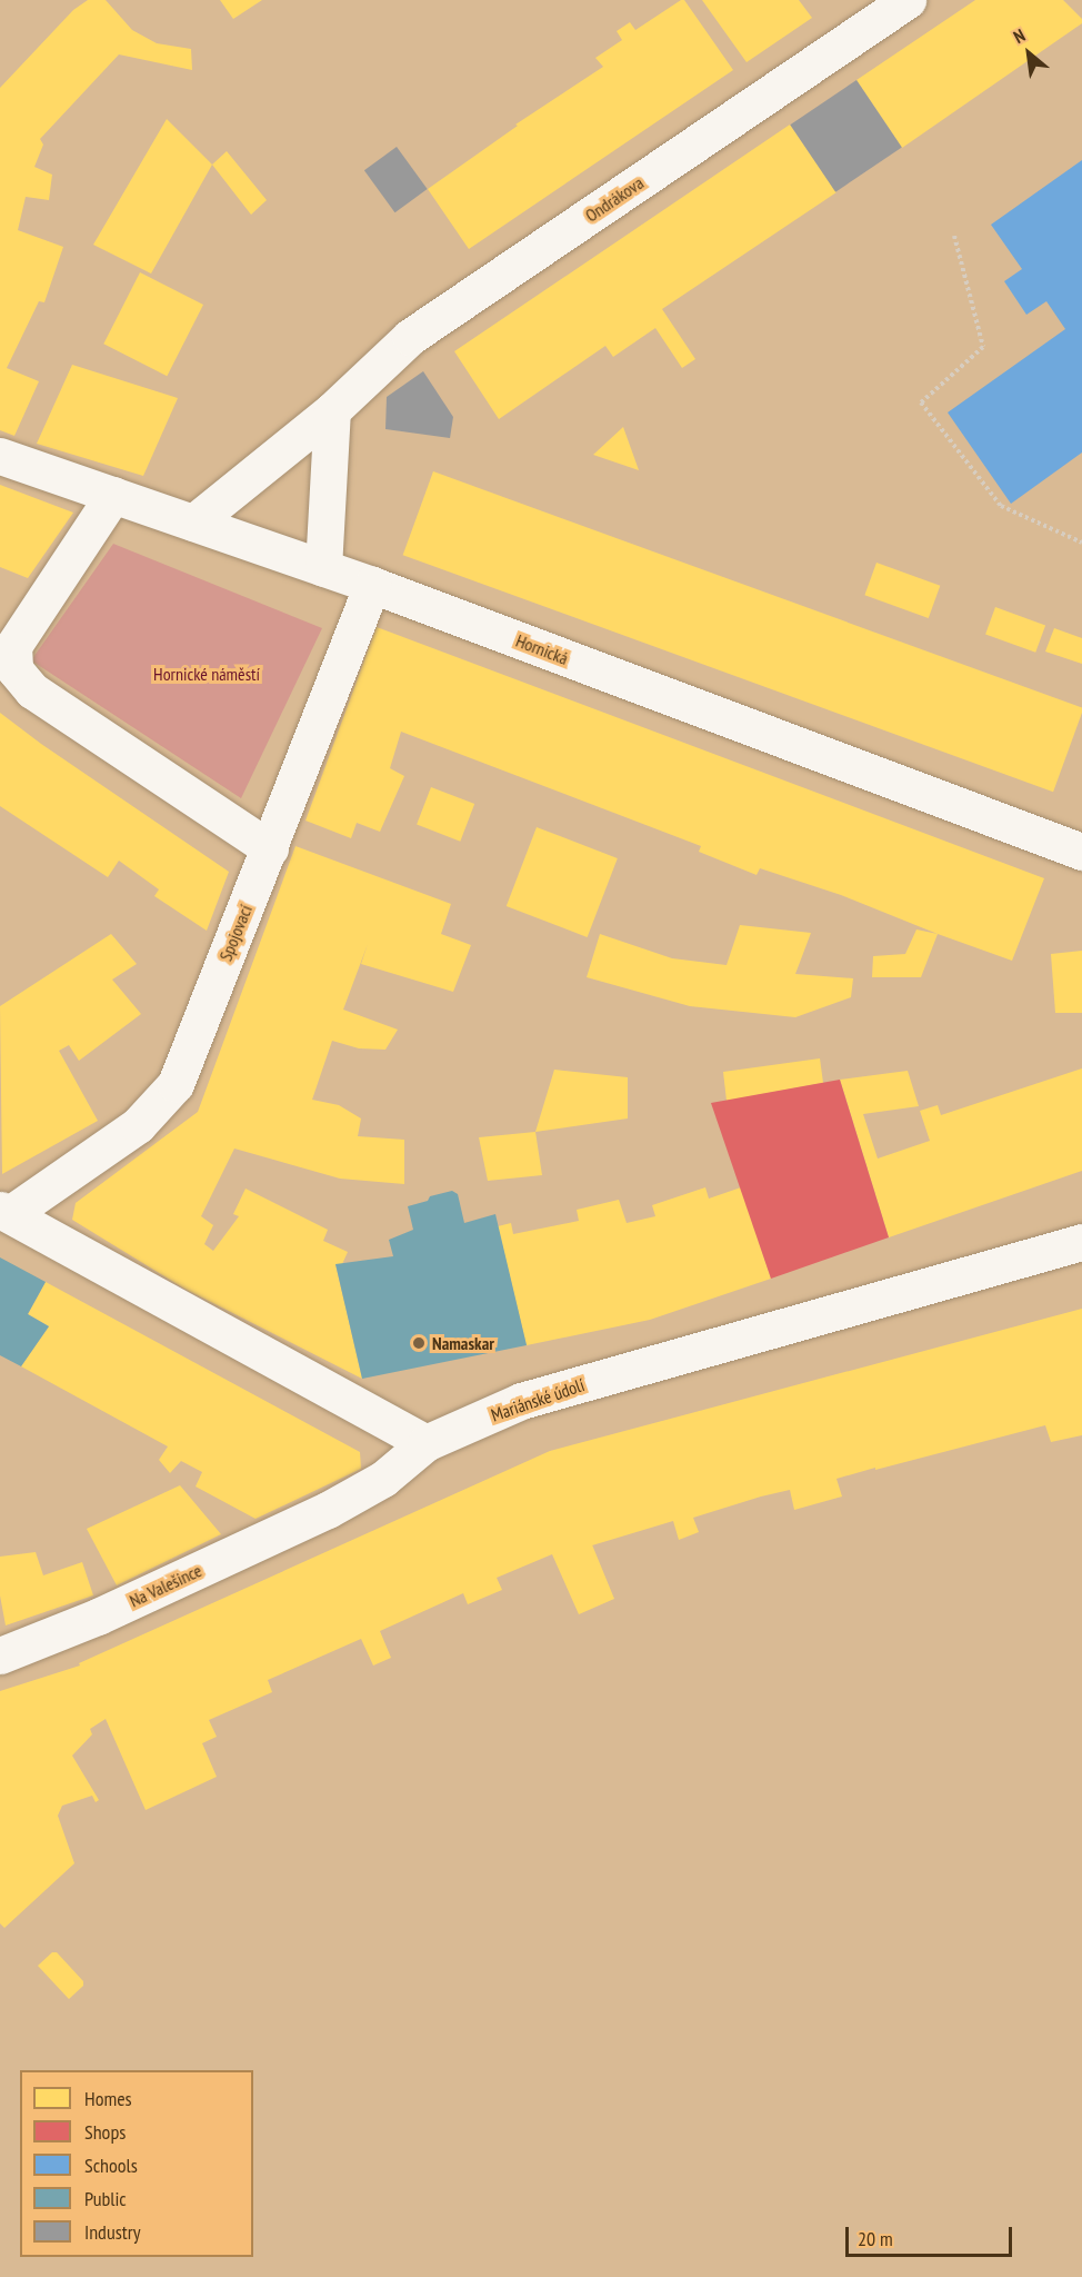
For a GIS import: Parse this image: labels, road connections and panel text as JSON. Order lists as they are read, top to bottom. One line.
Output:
{"streets":{"street":["Ondrákova","Hornická","Spojovací","Mariánské údolí","Na Valešince"]},"crossings":[["Ondrákova","Hornická"],["Hornická","Spojovací"],["Mariánské údolí","Na Valešince"]],"parks":["Hornické náměstí"],"places":["Namaskar"],"legend":["Homes","Shops","Schools","Public","Industry"],"scale_bar":"20 m","north":"top left"}
